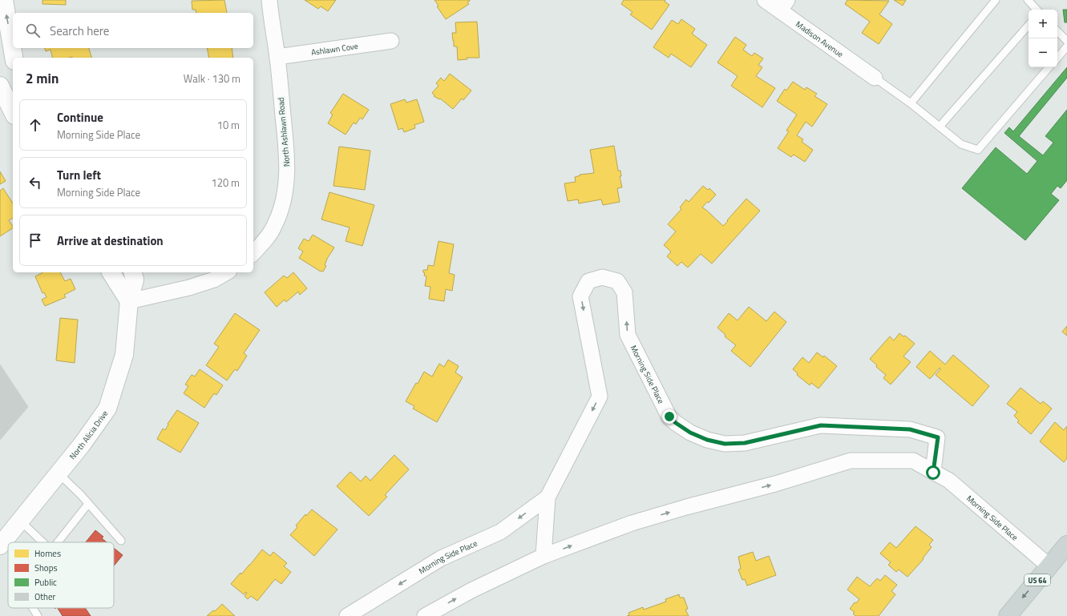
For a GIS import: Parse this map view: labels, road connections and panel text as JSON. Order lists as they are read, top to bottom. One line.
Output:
{"streets":{"main road":["North Alicia Drive","US 64"],"street":["Madison Avenue","Ashlawn Cove","North Ashlawn Road","Morning Side Place"]},"crossings":[["Ashlawn Cove","North Ashlawn Road"],["Morning Side Place","US 64"]],"legend":["Homes","Shops","Public","Other"],"page":{"map_buttons":["+","−"],"search":"Search here","heading":["2 min","Walk · 130 m"],"list":[["Continue","Morning Side Place","10 m"],["Turn left","Morning Side Place","120 m"],"Arrive at destination"]}}
